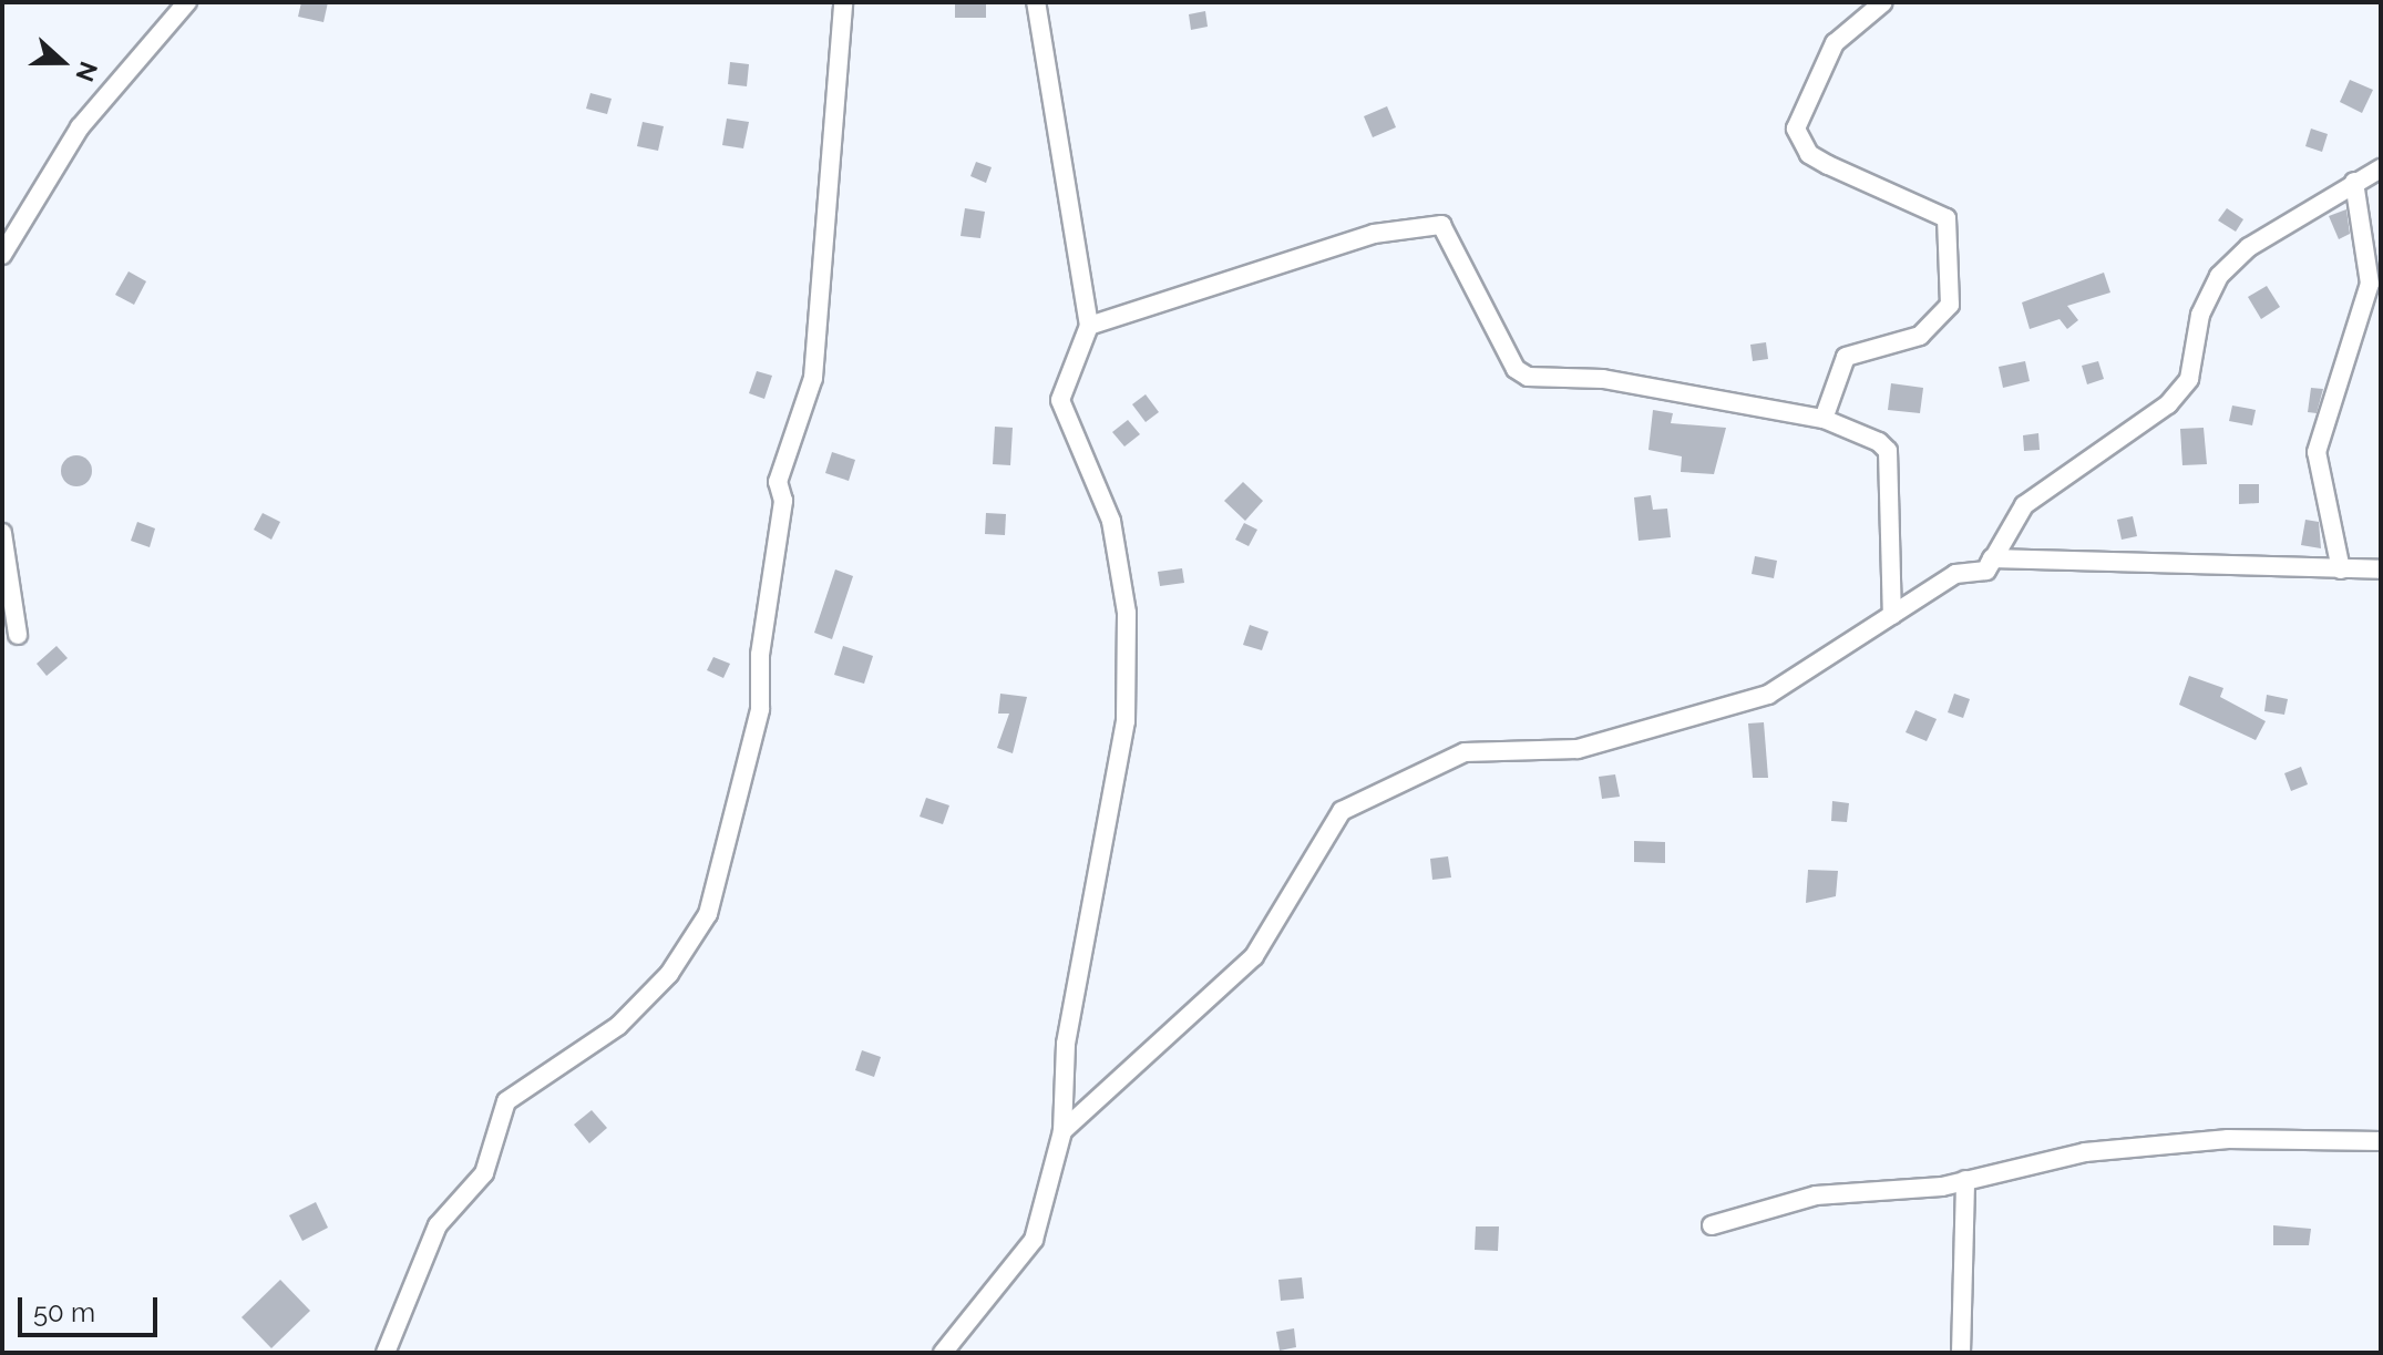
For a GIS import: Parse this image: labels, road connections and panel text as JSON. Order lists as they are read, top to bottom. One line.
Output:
{"scale_bar":"50 m","north":"right"}
